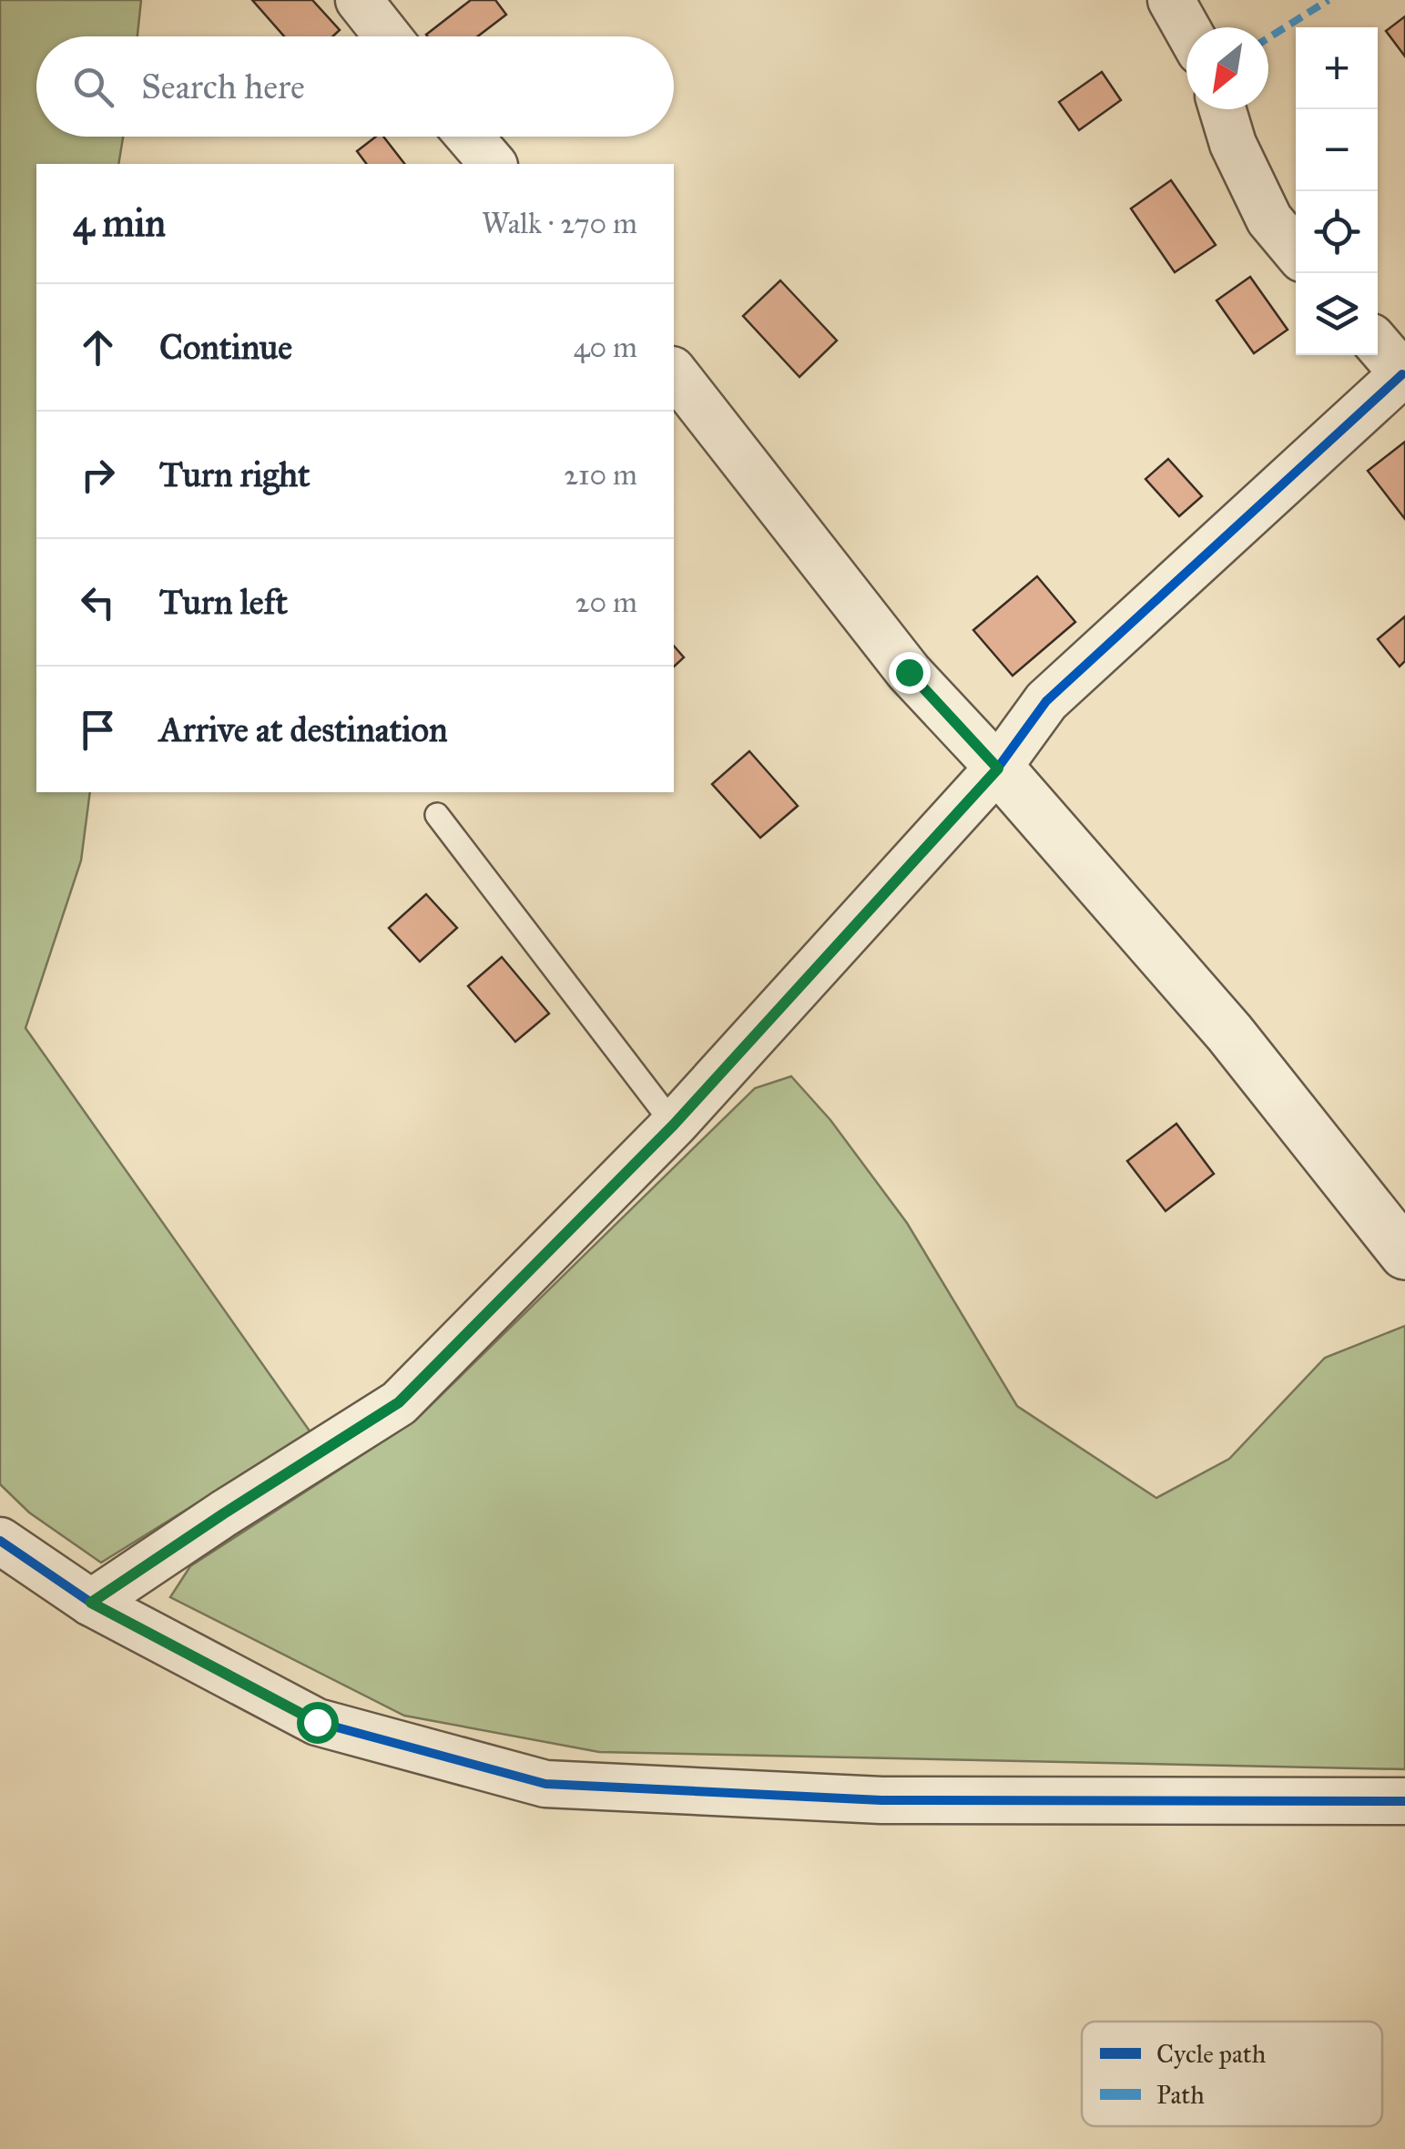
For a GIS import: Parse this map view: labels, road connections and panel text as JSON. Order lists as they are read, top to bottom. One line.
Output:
{"legend":["Cycle path","Path"],"north":"bottom left","page":{"map_buttons":["+","−"],"search":"Search here","heading":["4 min","Walk · 270 m"],"list":[["Continue","40 m"],["Turn right","210 m"],["Turn left","20 m"],"Arrive at destination"]}}
